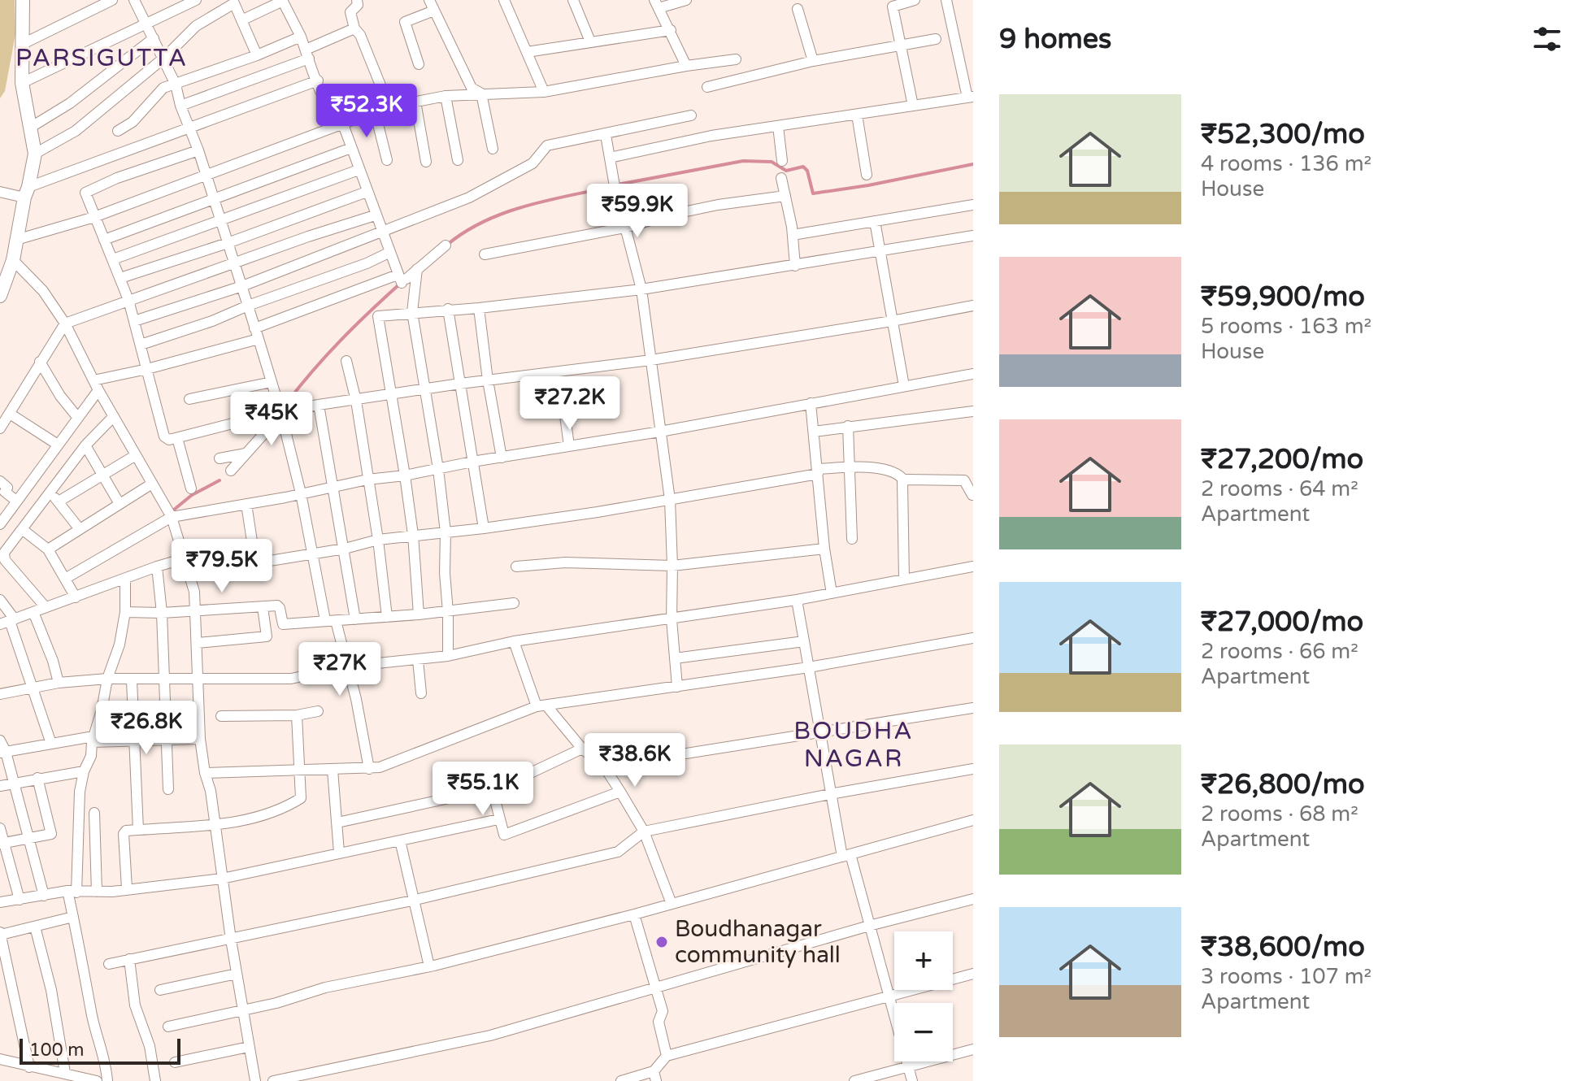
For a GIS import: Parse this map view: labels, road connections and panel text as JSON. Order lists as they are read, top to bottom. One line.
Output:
{"districts":["PARSIGUTTA","BOUDHA NAGAR"],"places":["Boudhanagar community hall"],"scale_bar":"100 m","page":{"heading":"9 homes","list":[{"name":"₹52,300/mo","note":"4 rooms · 136 m² · House"},{"name":"₹59,900/mo","note":"5 rooms · 163 m² · House"},{"name":"₹27,200/mo","note":"2 rooms · 64 m² · Apartment"},{"name":"₹27,000/mo","note":"2 rooms · 66 m² · Apartment"},{"name":"₹26,800/mo","note":"2 rooms · 68 m² · Apartment"},{"name":"₹38,600/mo","note":"3 rooms · 107 m² · Apartment"}],"price":["₹52.3K","₹59.9K","₹27.2K","₹45K","₹79.5K","₹27K","₹26.8K","₹38.6K","₹55.1K"],"map_buttons":["+","−"],"scale":"100 m"}}
